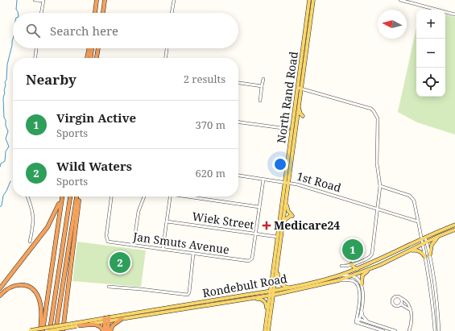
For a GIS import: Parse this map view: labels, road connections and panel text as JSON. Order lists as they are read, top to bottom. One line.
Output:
{"streets":{"main road":["North Rand Road","Rondebult Road"],"street":["1st Road","Wiek Street","Jan Smuts Avenue"]},"crossings":[["North Rand Road","1st Road"],["North Rand Road","Wiek Street"],["North Rand Road","Rondebult Road"],["Wiek Street","Jan Smuts Avenue"]],"places":{"health":["Medicare24"]},"north":"left","page":{"map_buttons":["+","−"],"search":"Search here","heading":["Nearby","2 results"],"list":[{"mark":"1","name":"Virgin Active","note":"Sports","value":"370 m"},{"mark":"2","name":"Wild Waters","note":"Sports","value":"620 m"}],"pins":["1","2"]}}
